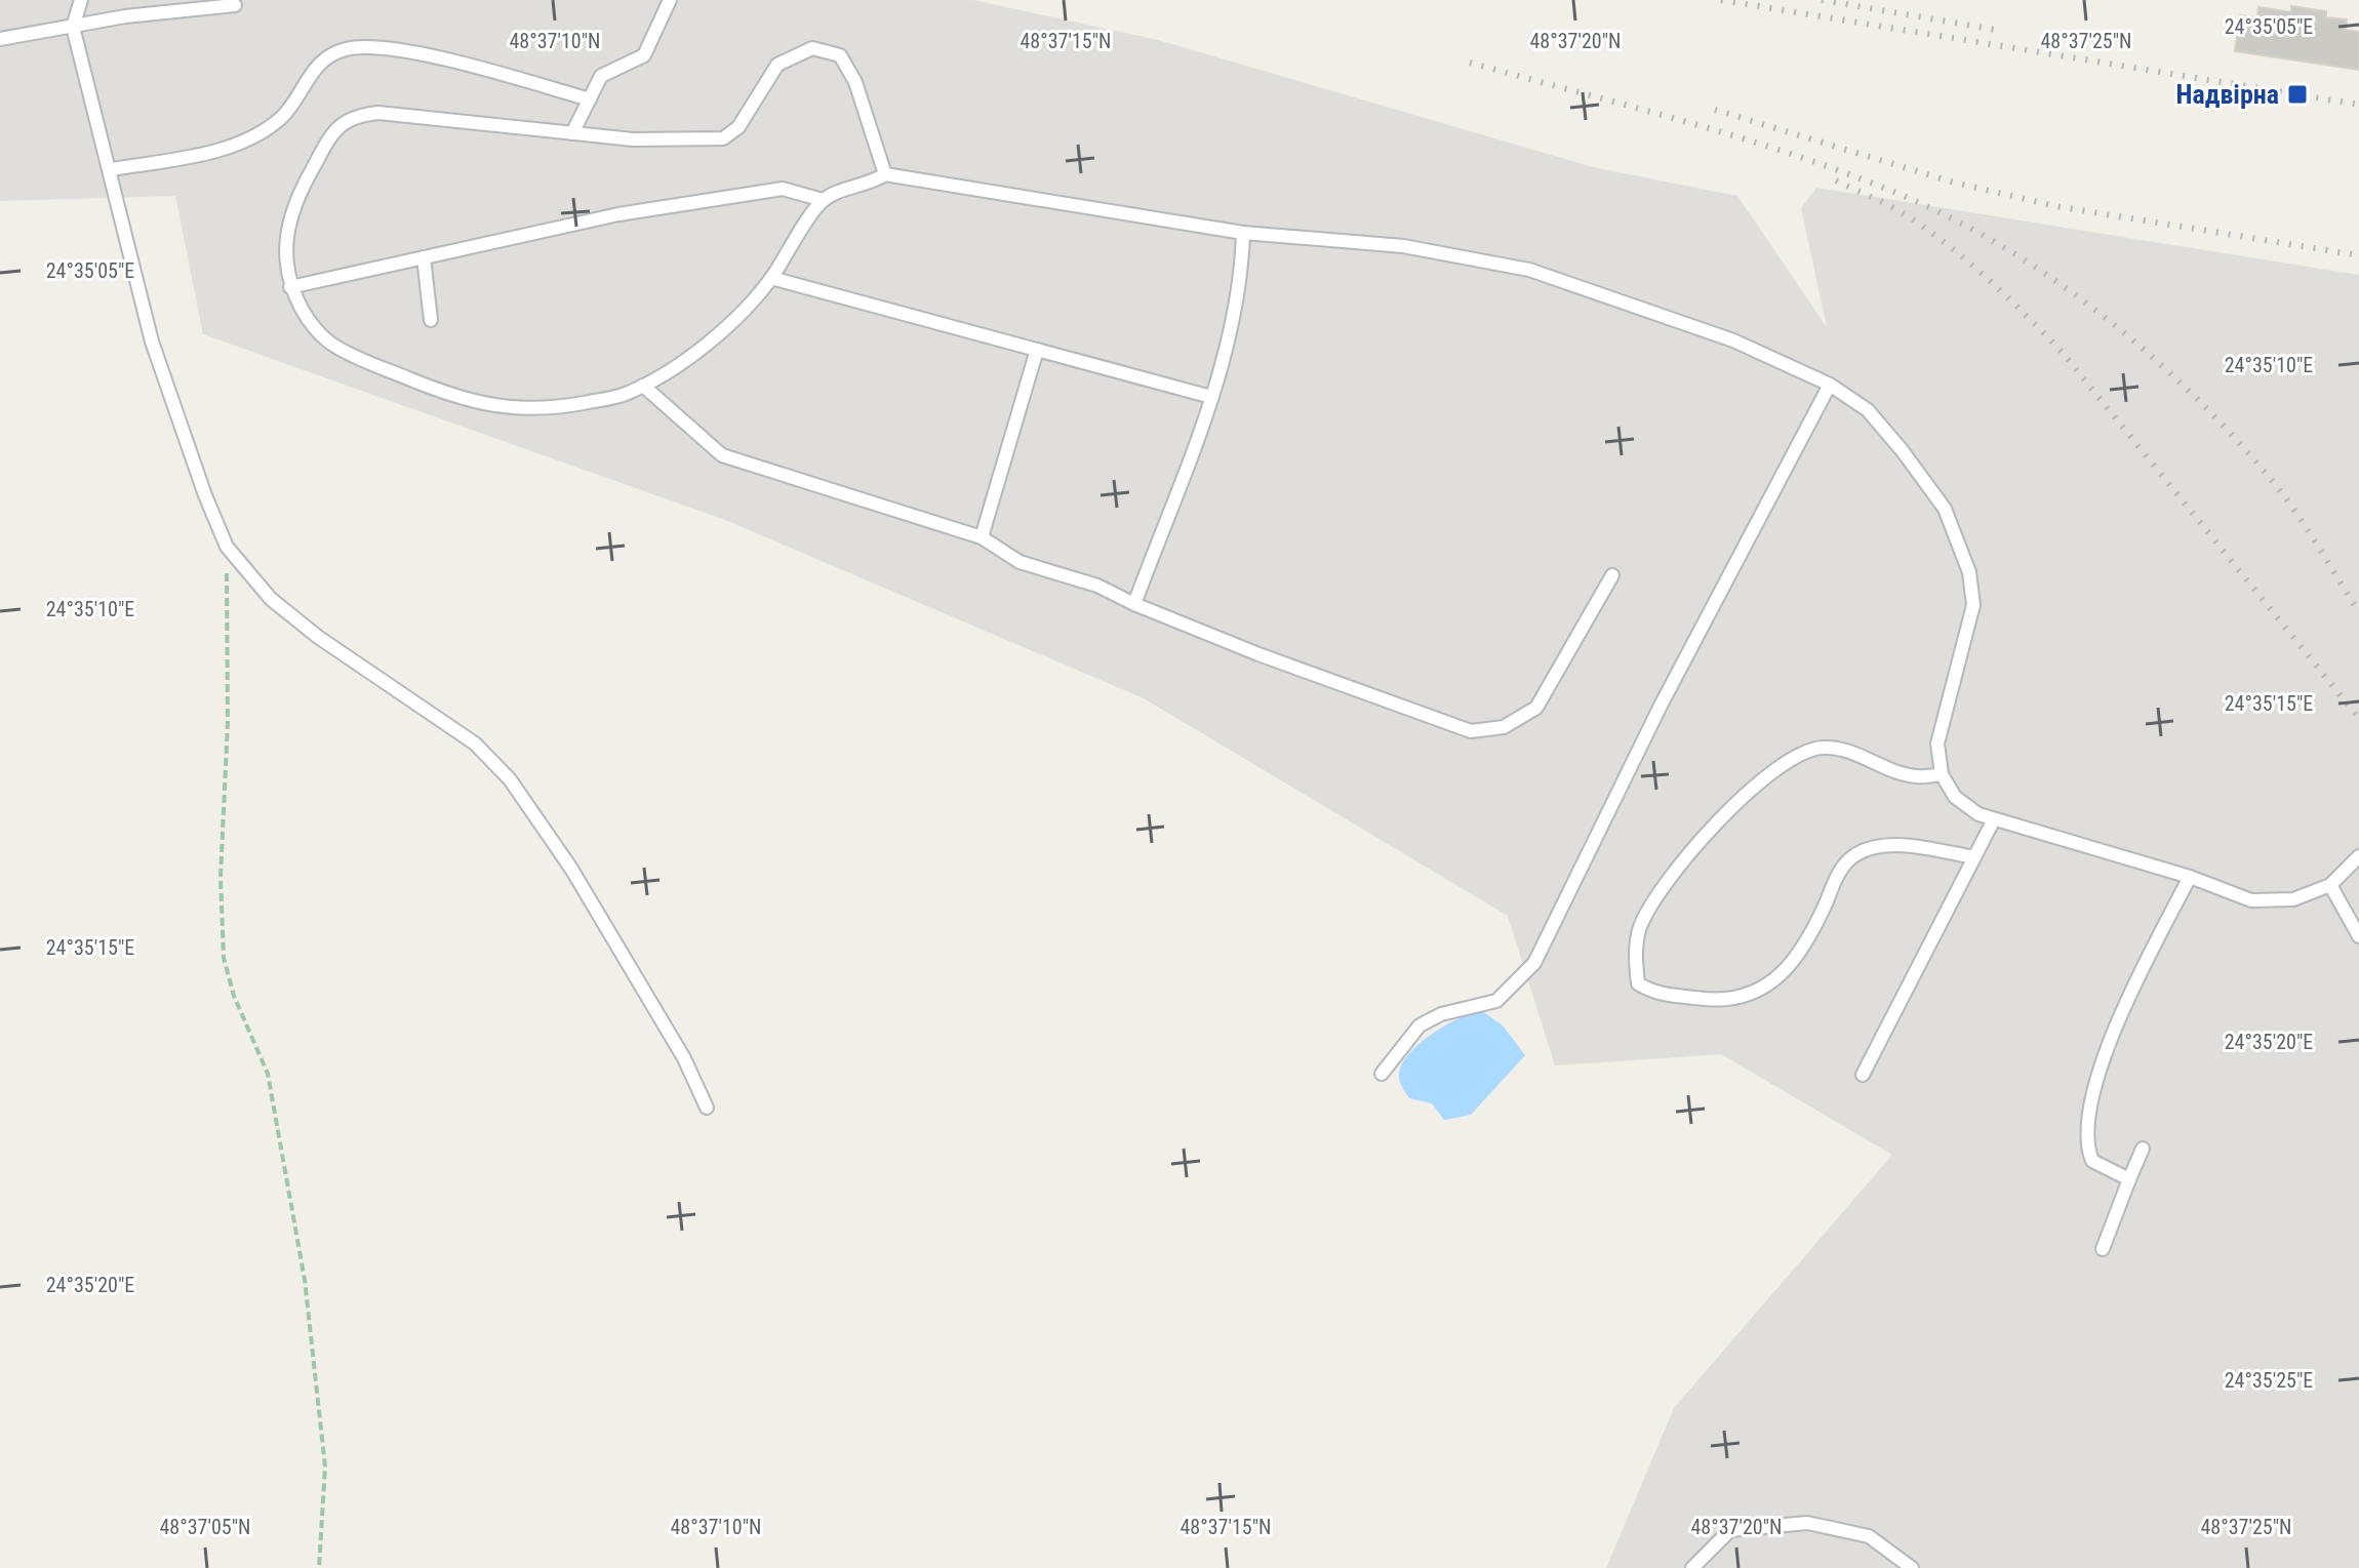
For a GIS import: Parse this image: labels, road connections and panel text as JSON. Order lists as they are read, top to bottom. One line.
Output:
{"places":{"transit":["Надвірна"]},"coordinates":["24°35'05\"E","48°37'10\"N","48°37'15\"N","48°37'20\"N","48°37'25\"N","24°35'10\"E","24°35'15\"E","24°35'20\"E","24°35'25\"E","48°37'05\"N"]}
